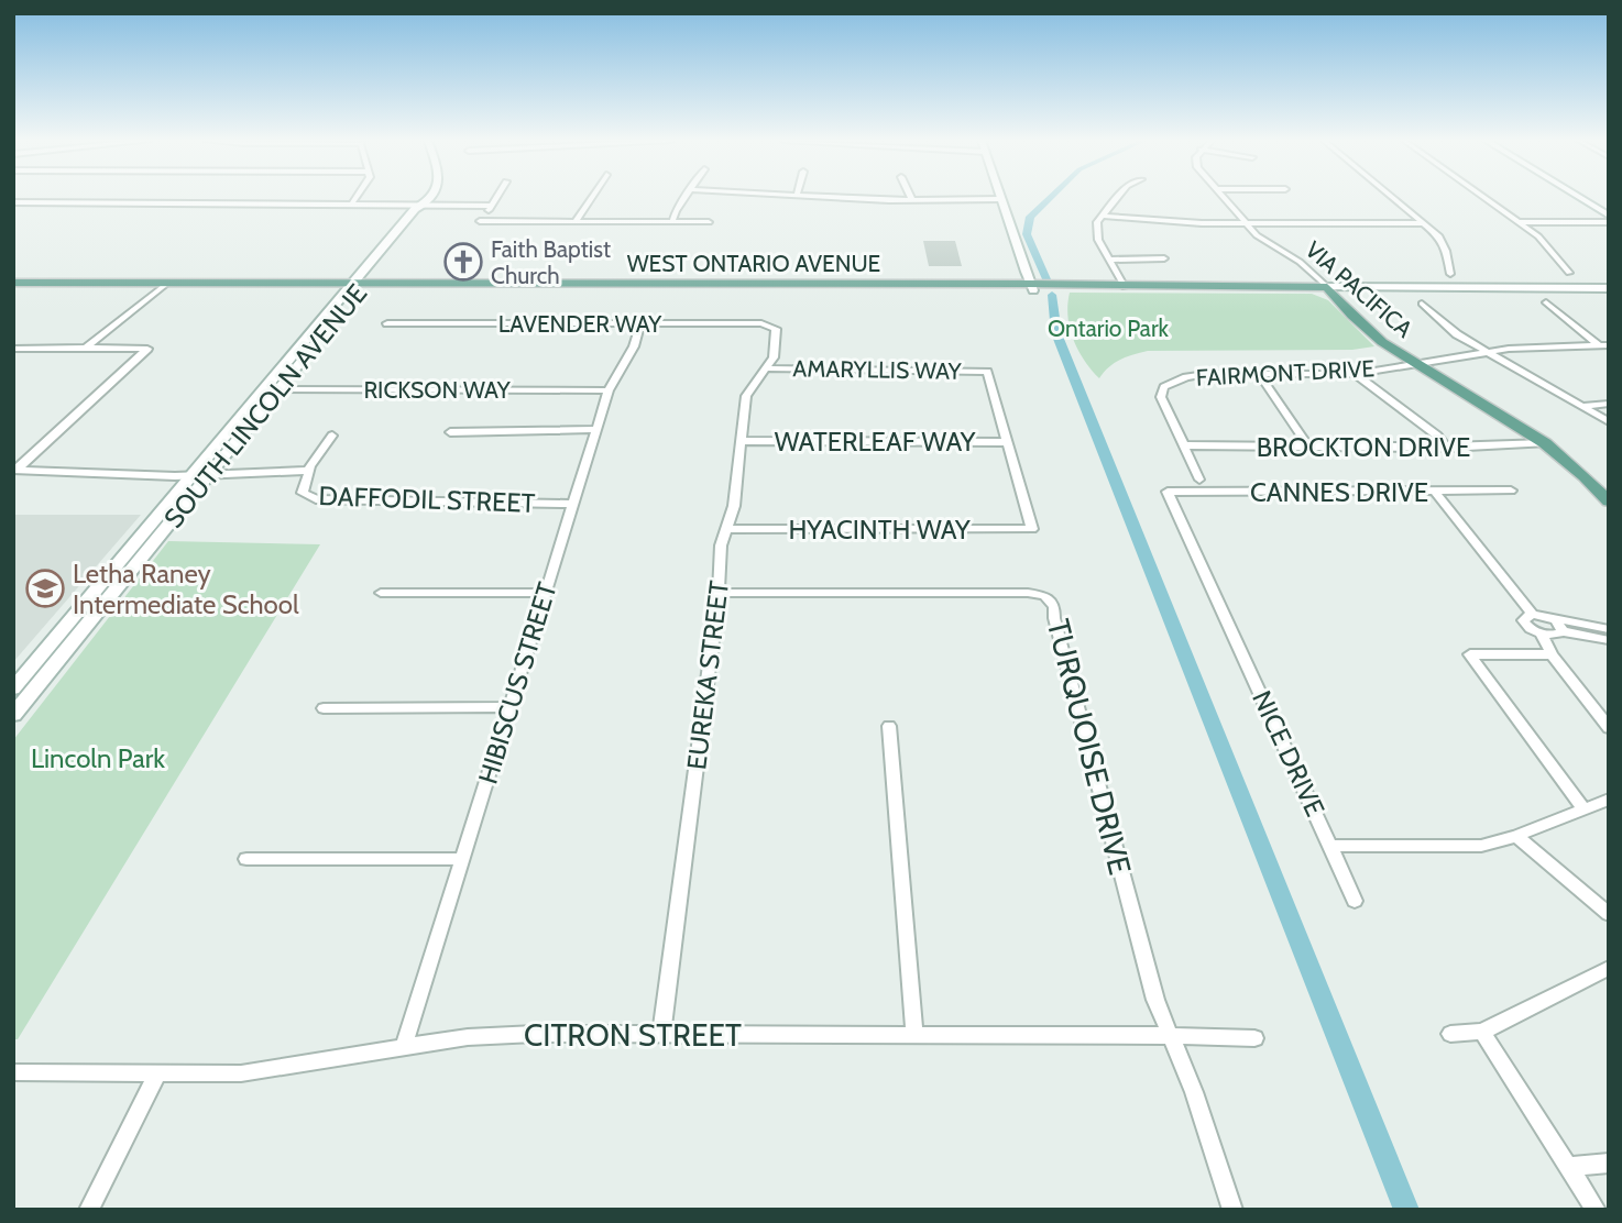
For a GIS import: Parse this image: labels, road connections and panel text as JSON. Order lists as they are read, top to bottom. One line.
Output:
{"streets":{"main road":["WEST ONTARIO AVENUE","VIA PACIFICA","SOUTH LINCOLN AVENUE"],"street":["LAVENDER WAY","AMARYLLIS WAY","FAIRMONT DRIVE","RICKSON WAY","WATERLEAF WAY","BROCKTON DRIVE","CANNES DRIVE","DAFFODIL STREET","HYACINTH WAY","EUREKA STREET","HIBISCUS STREET","TURQUOISE DRIVE","NICE DRIVE","CITRON STREET"]},"crossings":[["WEST ONTARIO AVENUE","VIA PACIFICA"],["WEST ONTARIO AVENUE","SOUTH LINCOLN AVENUE"],["VIA PACIFICA","FAIRMONT DRIVE"],["VIA PACIFICA","BROCKTON DRIVE"],["LAVENDER WAY","EUREKA STREET"],["LAVENDER WAY","HIBISCUS STREET"],["AMARYLLIS WAY","WATERLEAF WAY"],["AMARYLLIS WAY","HYACINTH WAY"],["AMARYLLIS WAY","EUREKA STREET"],["FAIRMONT DRIVE","BROCKTON DRIVE"],["RICKSON WAY","SOUTH LINCOLN AVENUE"],["RICKSON WAY","HIBISCUS STREET"],["WATERLEAF WAY","HYACINTH WAY"],["WATERLEAF WAY","EUREKA STREET"],["CANNES DRIVE","NICE DRIVE"],["DAFFODIL STREET","HIBISCUS STREET"],["HYACINTH WAY","EUREKA STREET"],["EUREKA STREET","TURQUOISE DRIVE"],["EUREKA STREET","CITRON STREET"],["HIBISCUS STREET","CITRON STREET"],["TURQUOISE DRIVE","CITRON STREET"]],"parks":["Ontario Park","Lincoln Park"],"places":{"church":["Faith Baptist Church"],"school or university":["Letha Raney Intermediate School"]}}
